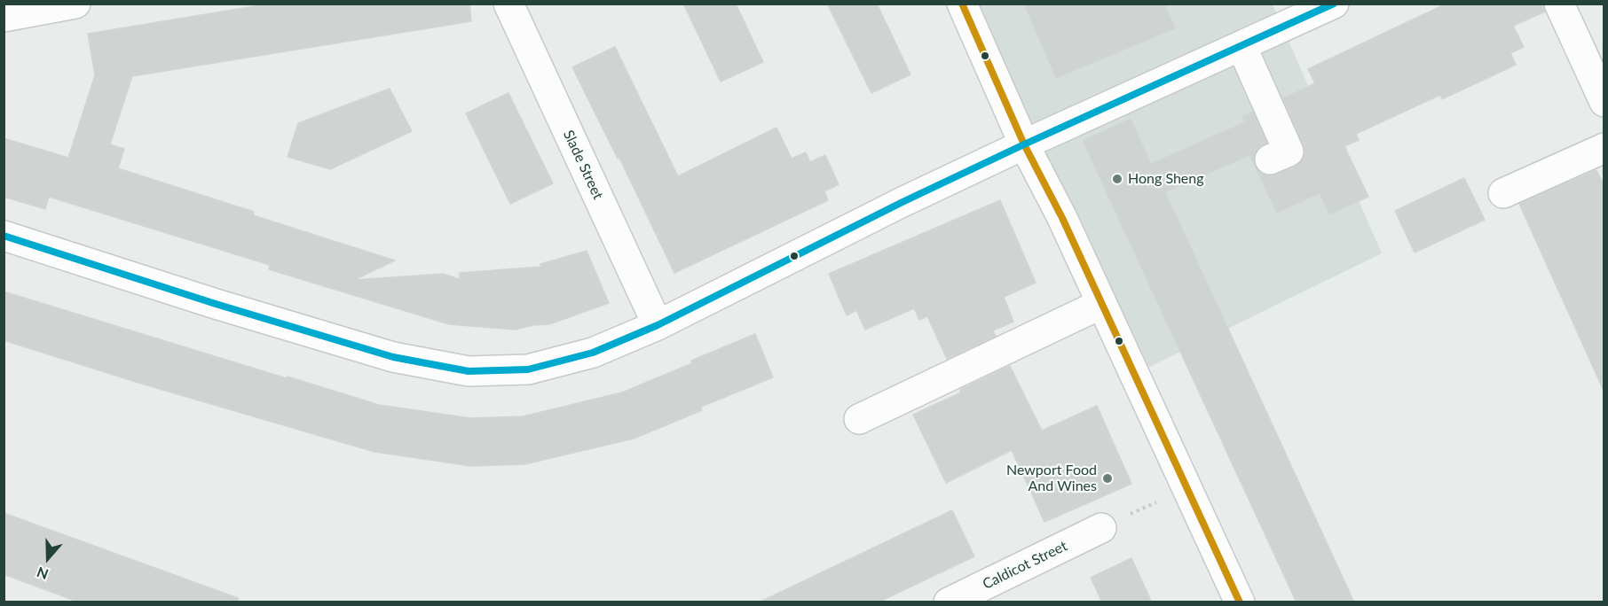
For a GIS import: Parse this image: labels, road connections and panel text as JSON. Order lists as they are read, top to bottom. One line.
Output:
{"streets":{"street":["Slade Street","Caldicot Street"]},"places":["Hong Sheng","Newport Food And Wines"],"north":"bottom"}
